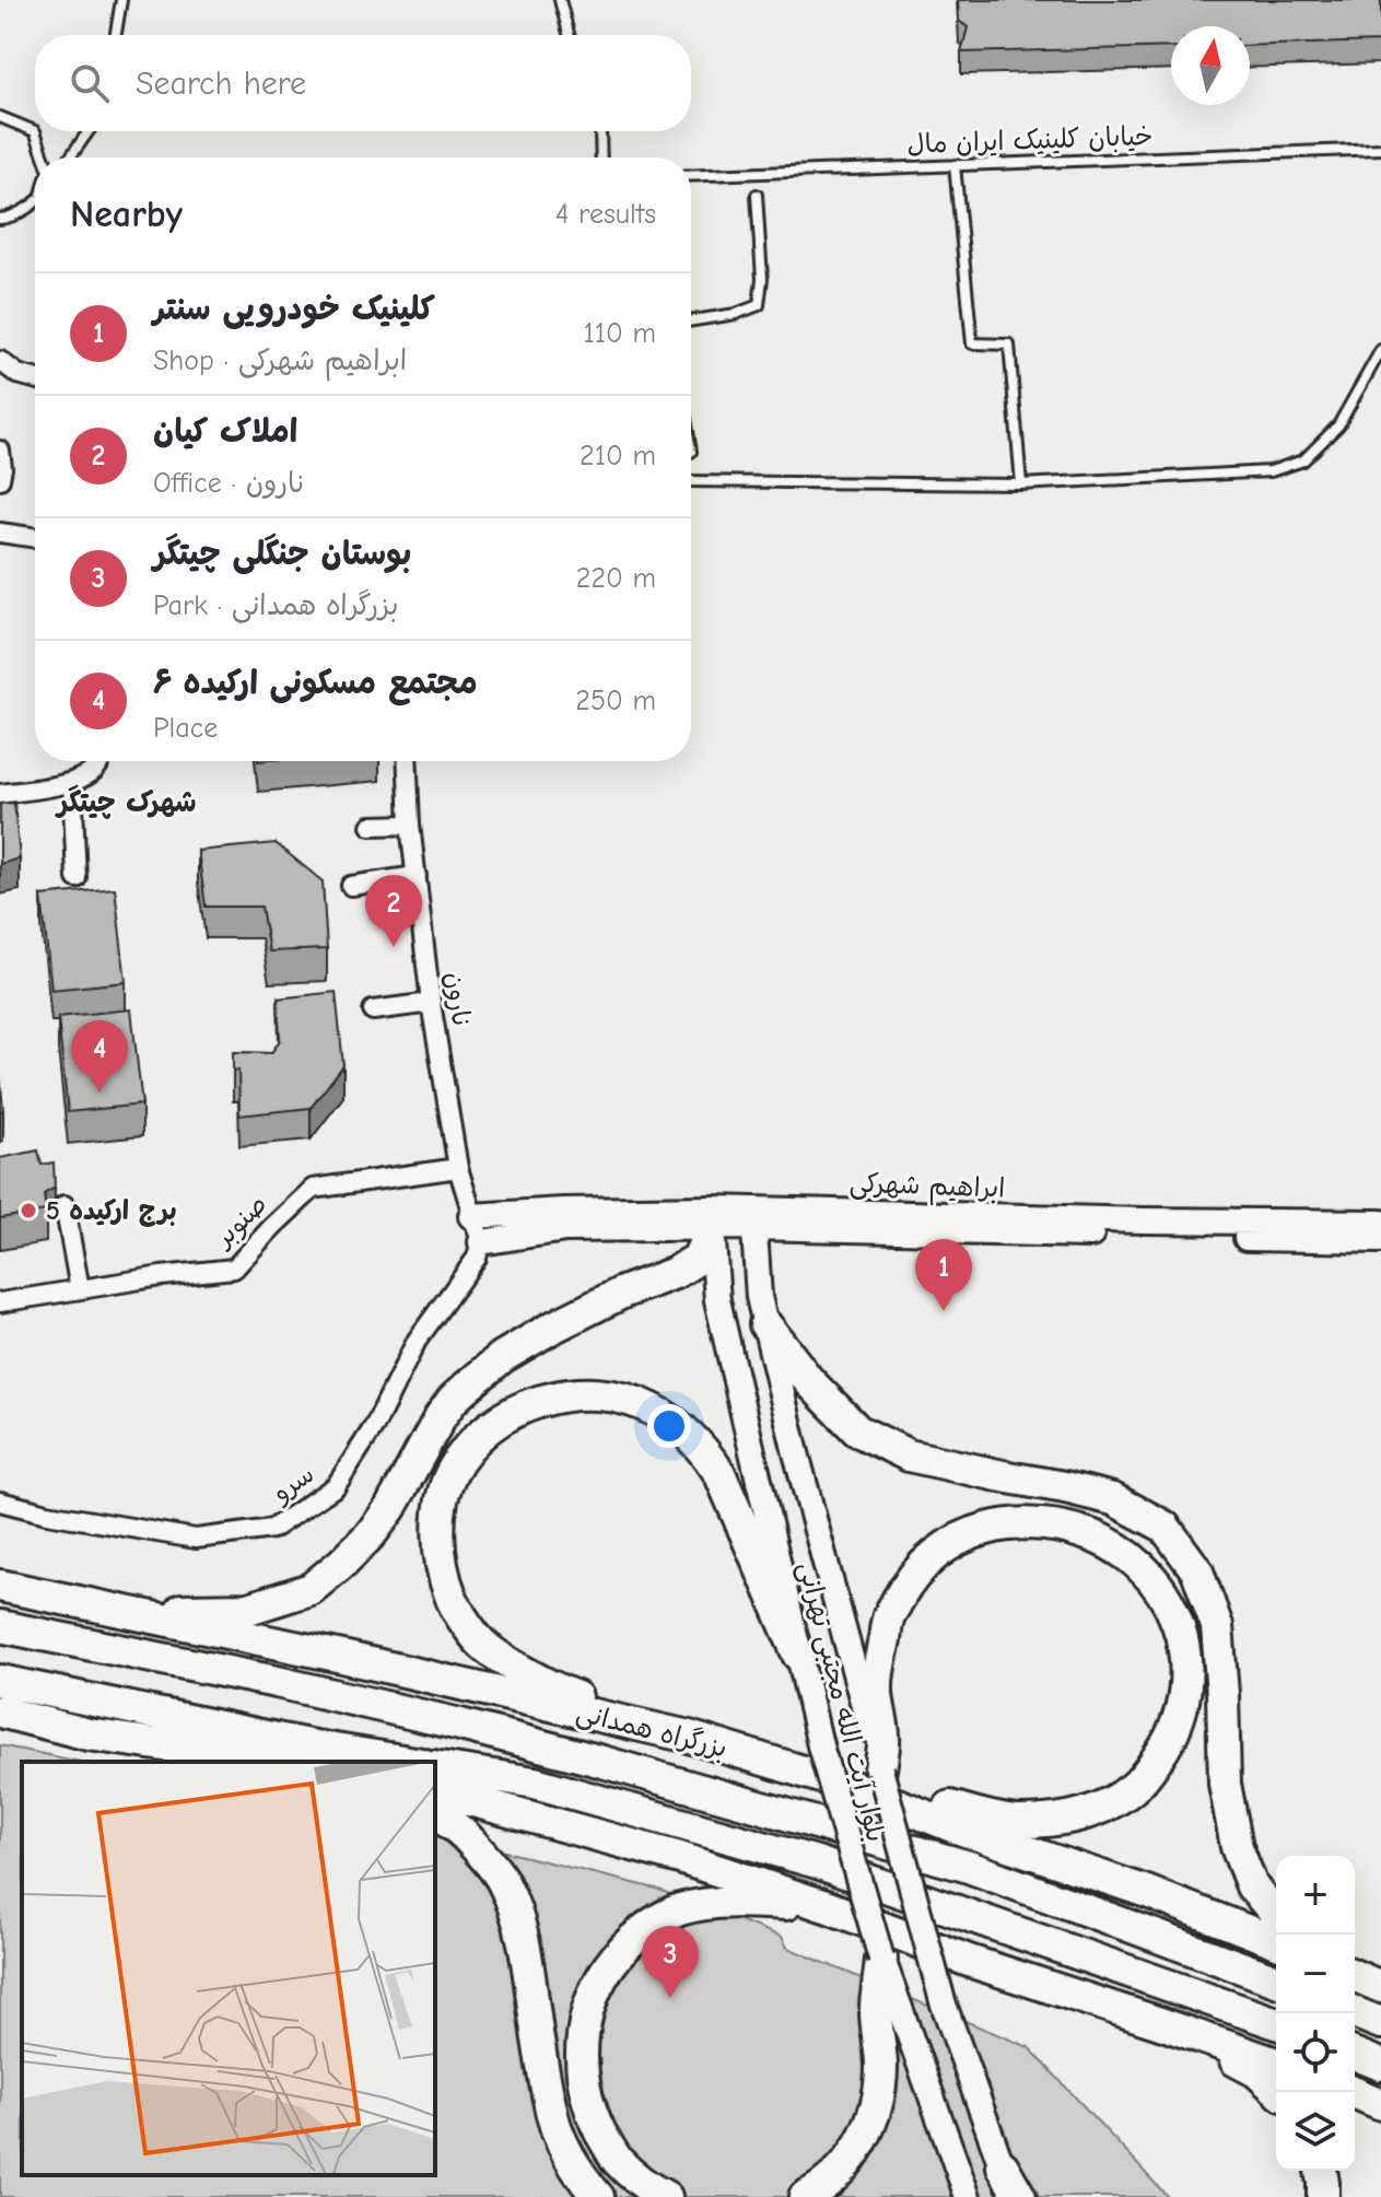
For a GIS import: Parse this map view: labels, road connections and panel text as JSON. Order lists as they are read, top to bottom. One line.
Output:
{"streets":{"highway":["بزرگراه همدانی"],"main road":["ابراهیم شهرکی","بلوار آیت الله مجتبی تهرانی"],"street":["نارون","صنوبر","سرو"],"lane":["خیابان کلینیک ایران مال"]},"crossings":[["نارون","ابراهیم شهرکی"],["نارون","صنوبر"],["نارون","سرو"],["ابراهیم شهرکی","سرو"],["ابراهیم شهرکی","بلوار آیت الله مجتبی تهرانی"]],"districts":["شهرک چیتگر"],"places":["برج ارکیده 5"],"north":"top","page":{"search":"Search here","heading":["Nearby","4 results"],"list":[{"mark":"1","name":"کلینیک خودرویی سنتر","note":"Shop · ابراهیم شهرکی","value":"110 m"},{"mark":"2","name":"املاک کیان","note":"Office · نارون","value":"210 m"},{"mark":"3","name":"بوستان جنگلی چیتگر","note":"Park · بزرگراه همدانی","value":"220 m"},{"mark":"4","name":"مجتمع مسکونی ارکیده ۶","note":"Place","value":"250 m"}],"pins":["2","4","1","3"],"map_buttons":["+","−"]}}
